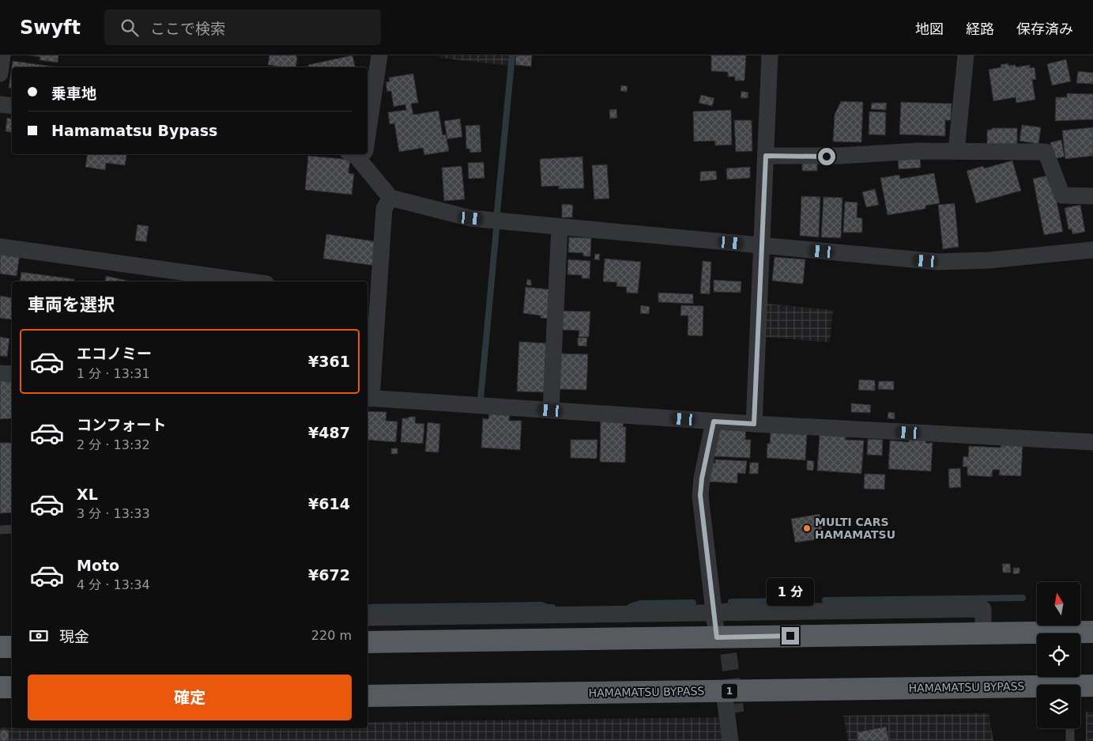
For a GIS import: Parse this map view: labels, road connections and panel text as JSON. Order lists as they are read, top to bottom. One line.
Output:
{"streets":{"highway":["HAMAMATSU BYPASS","1"]},"places":["MULTI CARS HAMAMATSU"],"north":"top","page":{"header":"Swyft","search":"ここで検索","nav":["地図","経路","保存済み"],"banner":["乗車地","Hamamatsu Bypass"],"heading":"車両を選択","list":[{"name":"エコノミー","note":"1 分 · 13:31","value":"¥361"},{"name":"コンフォート","note":"2 分 · 13:32","value":"¥487"},{"name":"XL","note":"3 分 · 13:33","value":"¥614"},{"name":"Moto","note":"4 分 · 13:34","value":"¥672"}],"bubble":"1 分","pay":["現金","220 m"],"buttons":"確定"}}
